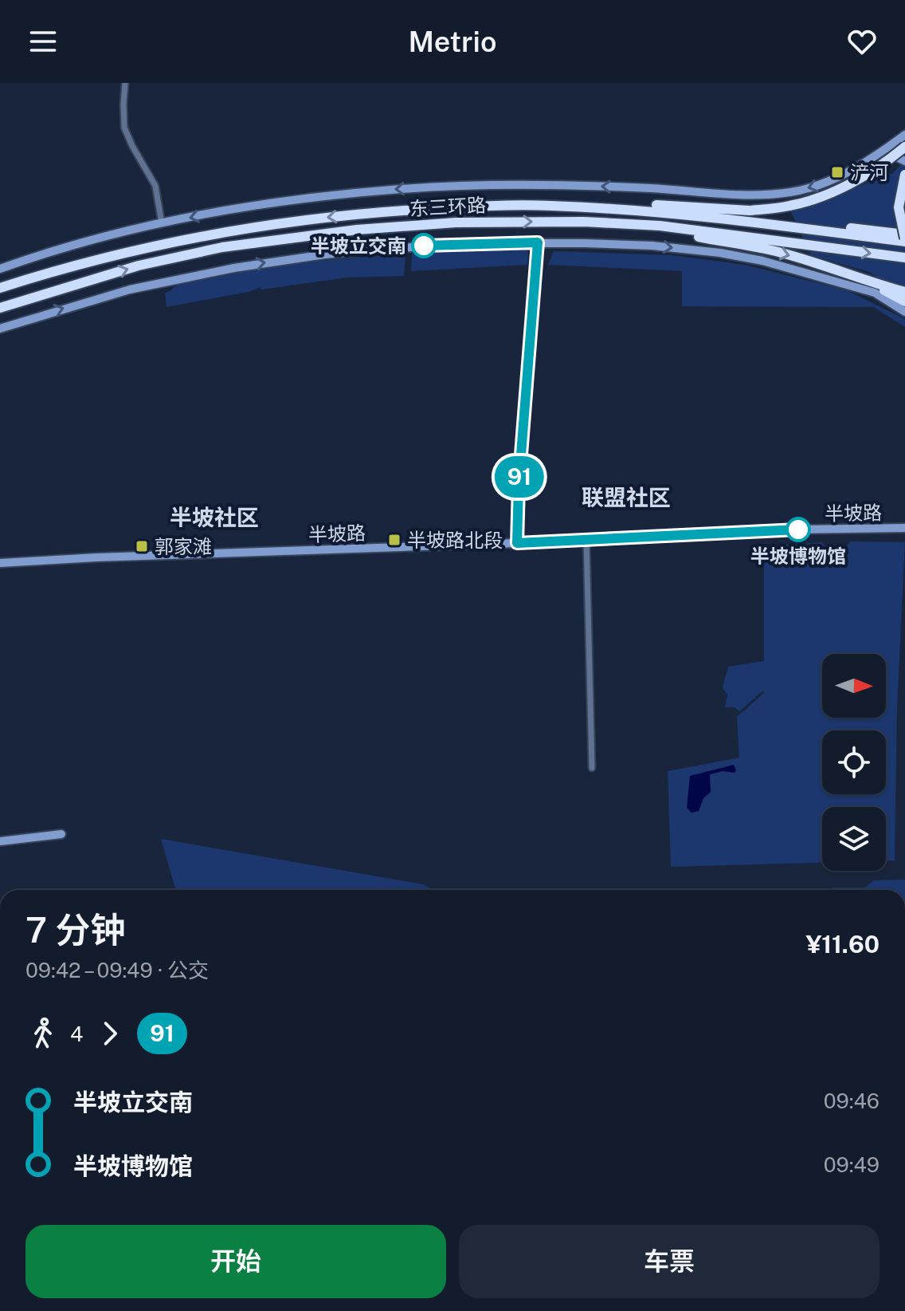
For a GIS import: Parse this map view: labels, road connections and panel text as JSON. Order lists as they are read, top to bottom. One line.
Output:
{"streets":{"highway":["东三环路"],"main road":["半坡路"]},"districts":["联盟社区","半坡社区"],"places":{"transit":["浐河","半坡路北段","郭家滩"],"other":["半坡立交南","半坡博物馆"]},"lines":["bus line 91"],"north":"right","page":{"header":"Metrio","on_map":"91","heading":["7 分钟","09:42 – 09:49 · 公交","¥11.60"],"legs":["4","91"],"list":[{"name":"半坡立交南","value":"09:46"},{"name":"半坡博物馆","value":"09:49"}],"buttons":["开始","车票"]}}
